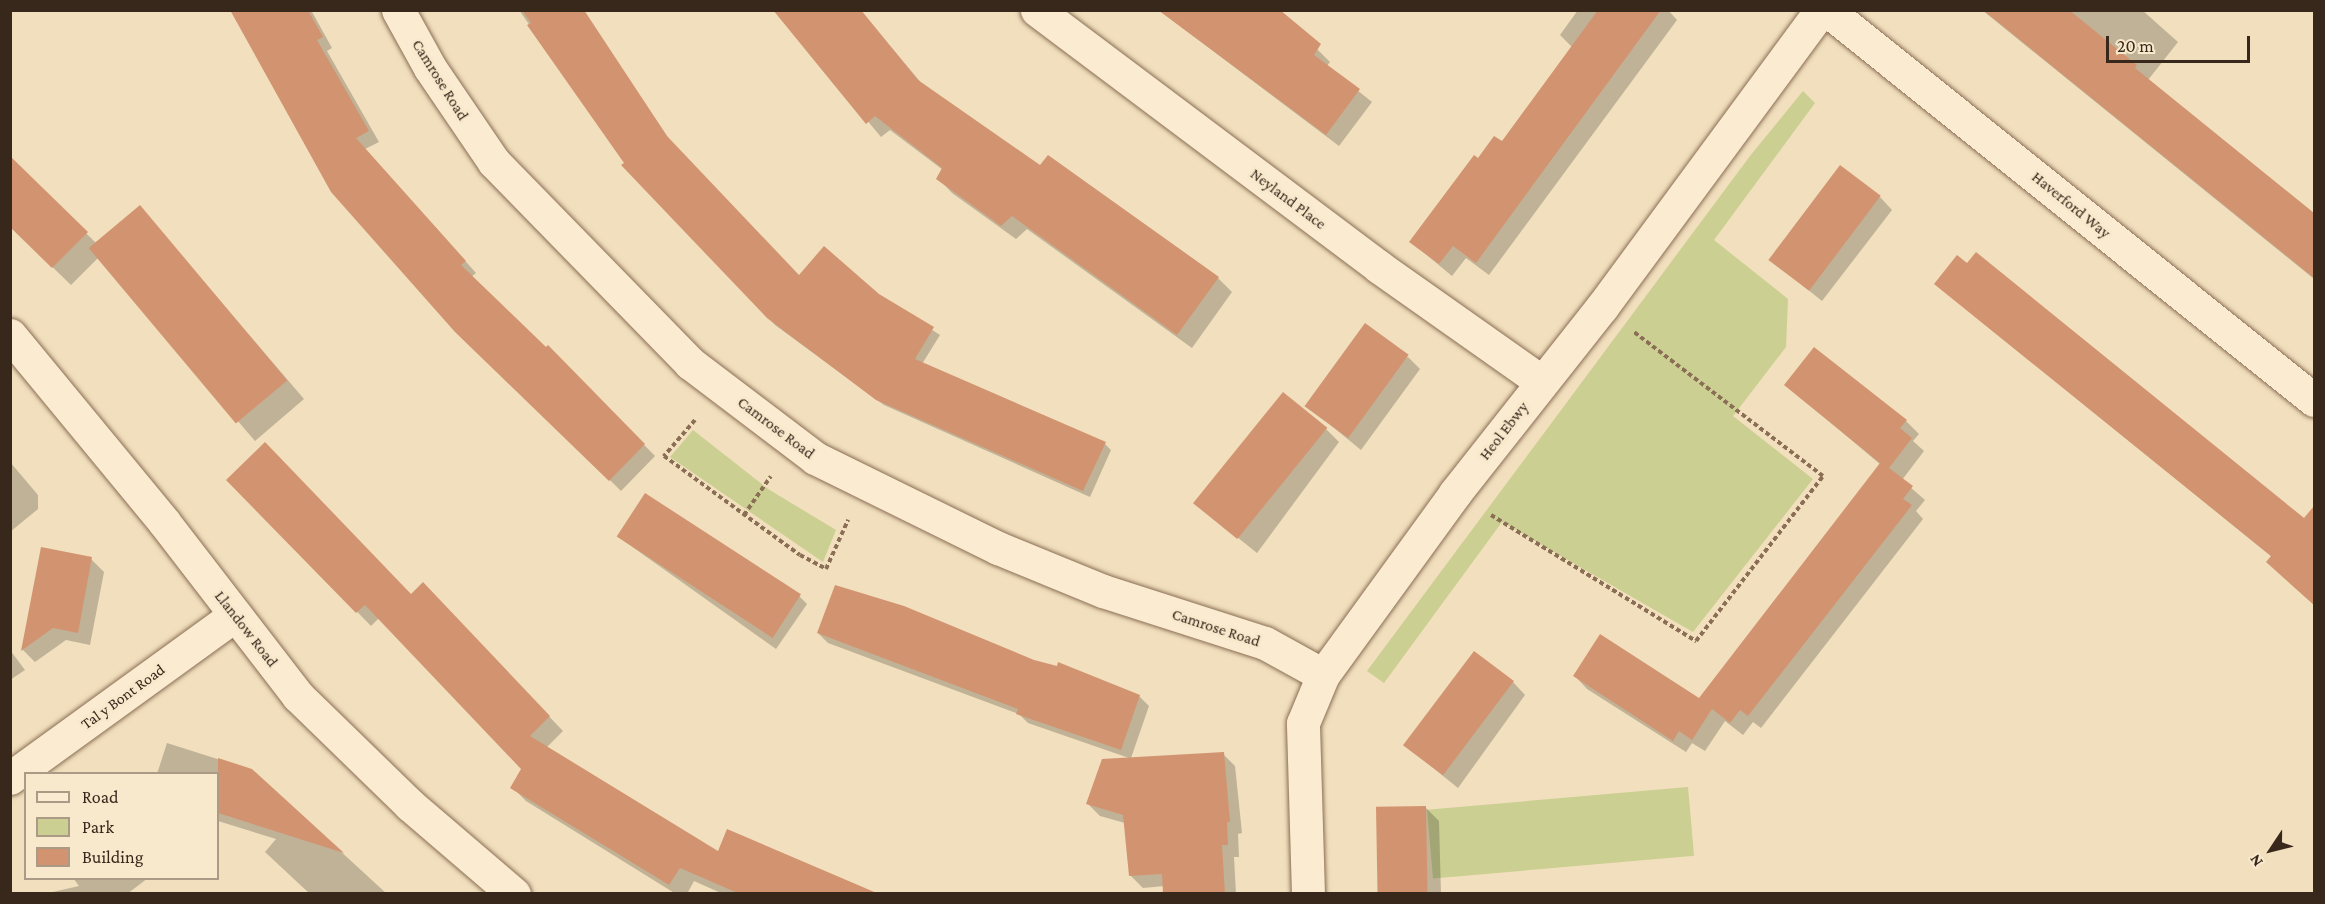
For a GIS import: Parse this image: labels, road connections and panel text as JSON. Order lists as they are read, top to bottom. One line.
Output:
{"streets":{"street":["Camrose Road","Neyland Place","Haverford Way","Heol Ebwy","Llandow Road","Tal y Bont Road"]},"crossings":[["Camrose Road","Heol Ebwy"],["Neyland Place","Heol Ebwy"],["Llandow Road","Tal y Bont Road"]],"legend":["Road","Park","Building"],"scale_bar":"20 m","north":"bottom left"}
